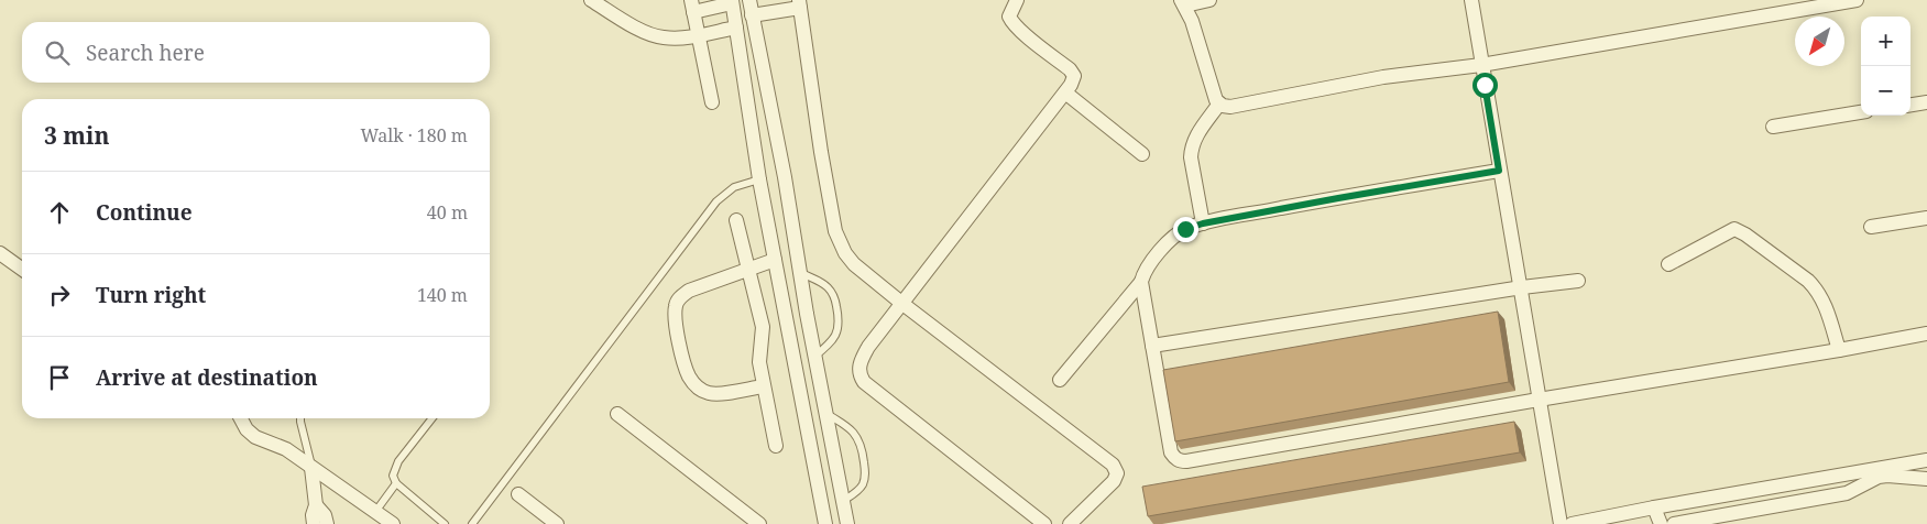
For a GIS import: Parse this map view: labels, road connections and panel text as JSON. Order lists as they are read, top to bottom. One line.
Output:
{"north":"bottom left","page":{"map_buttons":["+","−"],"search":"Search here","heading":["3 min","Walk · 180 m"],"list":[["Continue","40 m"],["Turn right","140 m"],"Arrive at destination"]}}
